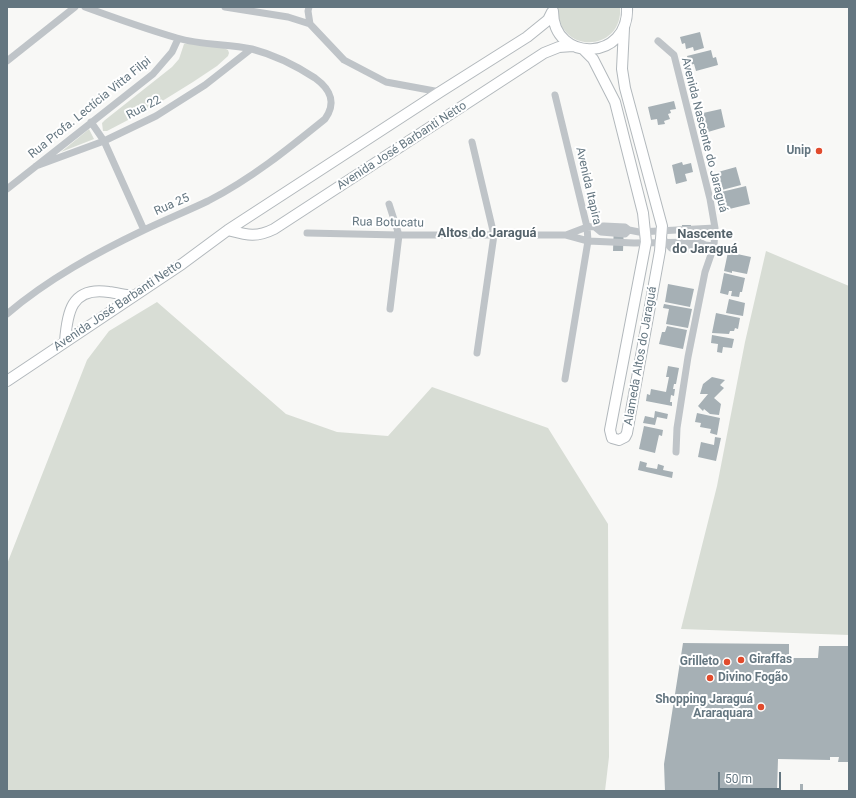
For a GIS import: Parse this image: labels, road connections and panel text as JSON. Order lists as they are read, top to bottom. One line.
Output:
{"streets":{"street":["Rua Profa. Lectícia Vitta Filpi","Rua 22","Avenida Nascente do Jaraguá","Avenida José Barbanti Netto","Avenida Itapira","Rua 25","Rua Botucatu","Alameda Altos do Jaraguá"]},"crossings":[["Rua Profa. Lectícia Vitta Filpi","Rua 22"],["Rua 22","Rua 25"],["Avenida Itapira","Rua Botucatu"],["Rua Botucatu","Alameda Altos do Jaraguá"]],"districts":["Altos do Jaraguá","Nascente do Jaraguá"],"places":["Unip","Giraffas","Grilleto","Divino Fogão","Shopping Jaraguá Araraquara"],"scale_bar":"50 m"}
